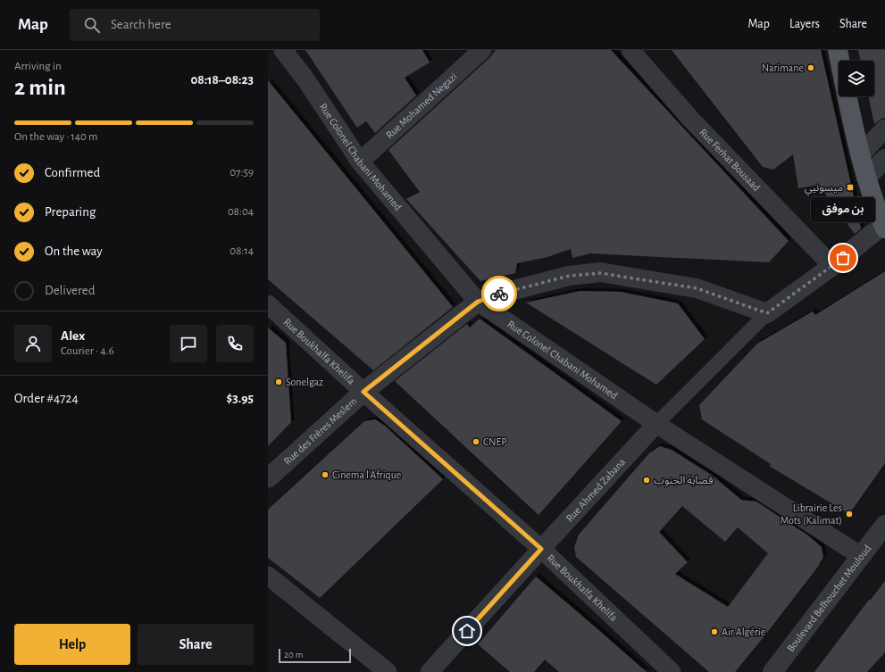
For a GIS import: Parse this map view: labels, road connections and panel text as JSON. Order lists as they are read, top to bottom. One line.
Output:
{"streets":{"street":["Rue Mohamed Negazi","Rue Colonel Chabani Mohamed","Rue Ferhat Bousaad","Rue Boukhalfa Khelifa","Rue des Frères Meslem","Rue Ahmed Zabana","Boulevard Belhouchet Mouloud"]},"crossings":[["Rue Mohamed Negazi","Rue Colonel Chabani Mohamed"],["Rue Colonel Chabani Mohamed","Rue des Frères Meslem"],["Rue Colonel Chabani Mohamed","Rue Ahmed Zabana"],["Rue Colonel Chabani Mohamed","Boulevard Belhouchet Mouloud"],["Rue Boukhalfa Khelifa","Rue des Frères Meslem"],["Rue Boukhalfa Khelifa","Rue Ahmed Zabana"],["Rue des Frères Meslem","Rue Ahmed Zabana"]],"places":{"other":["Narimane","بن موفق","Sonelgaz","CNEP","Cinema l'Afrique","قصابة الجنوب","Librairie Les Mots (Kalimat)","Air Algérie"],"transit":["ميسونيي"]},"scale_bar":"20 m","page":{"header":"Map","search":"Search here","nav":["Map","Layers","Share"],"heading":["2 min","Arriving in","08:18–08:23"],"panel":["Alex","Courier · 4.6","Order #4724","$3.95"],"bar":"On the way · 140 m","list":[["Confirmed","07:59"],["Preparing","08:04"],["On the way","08:14"],"Delivered"],"bubble":"بن موفق","buttons":["Help","Share"],"scale":"20 m"}}
